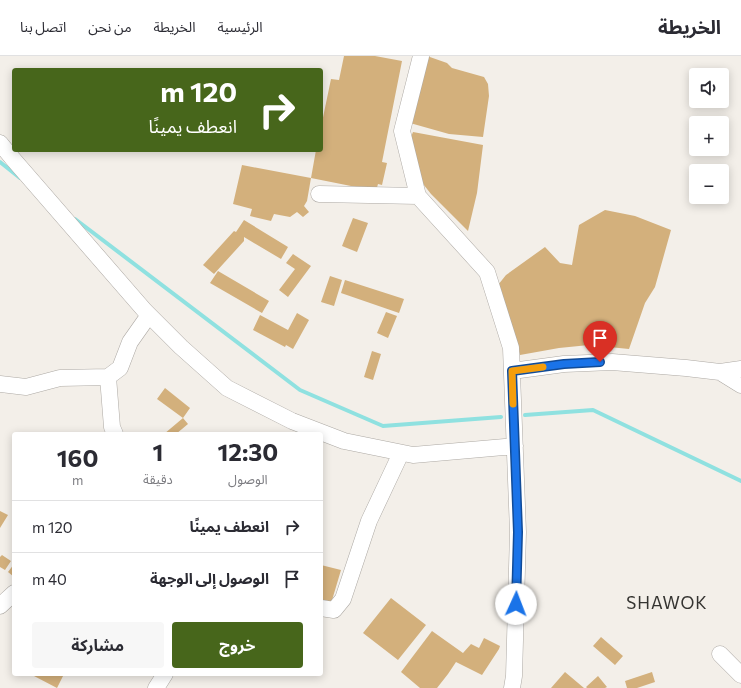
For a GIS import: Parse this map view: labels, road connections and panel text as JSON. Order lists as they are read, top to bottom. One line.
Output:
{"districts":["SHAWOK"],"page":{"header":"الخريطة","nav":["الرئيسية","الخريطة","من نحن","اتصل بنا"],"map_buttons":["+","−"],"turn":["120 m","انعطف يمينًا"],"eta":["12:30","الوصول","1","دقيقة","160","m"],"list":[{"name":"انعطف يمينًا","value":"120 m"},{"name":"الوصول إلى الوجهة","value":"40 m"}],"buttons":["خروج","مشاركة"]}}
